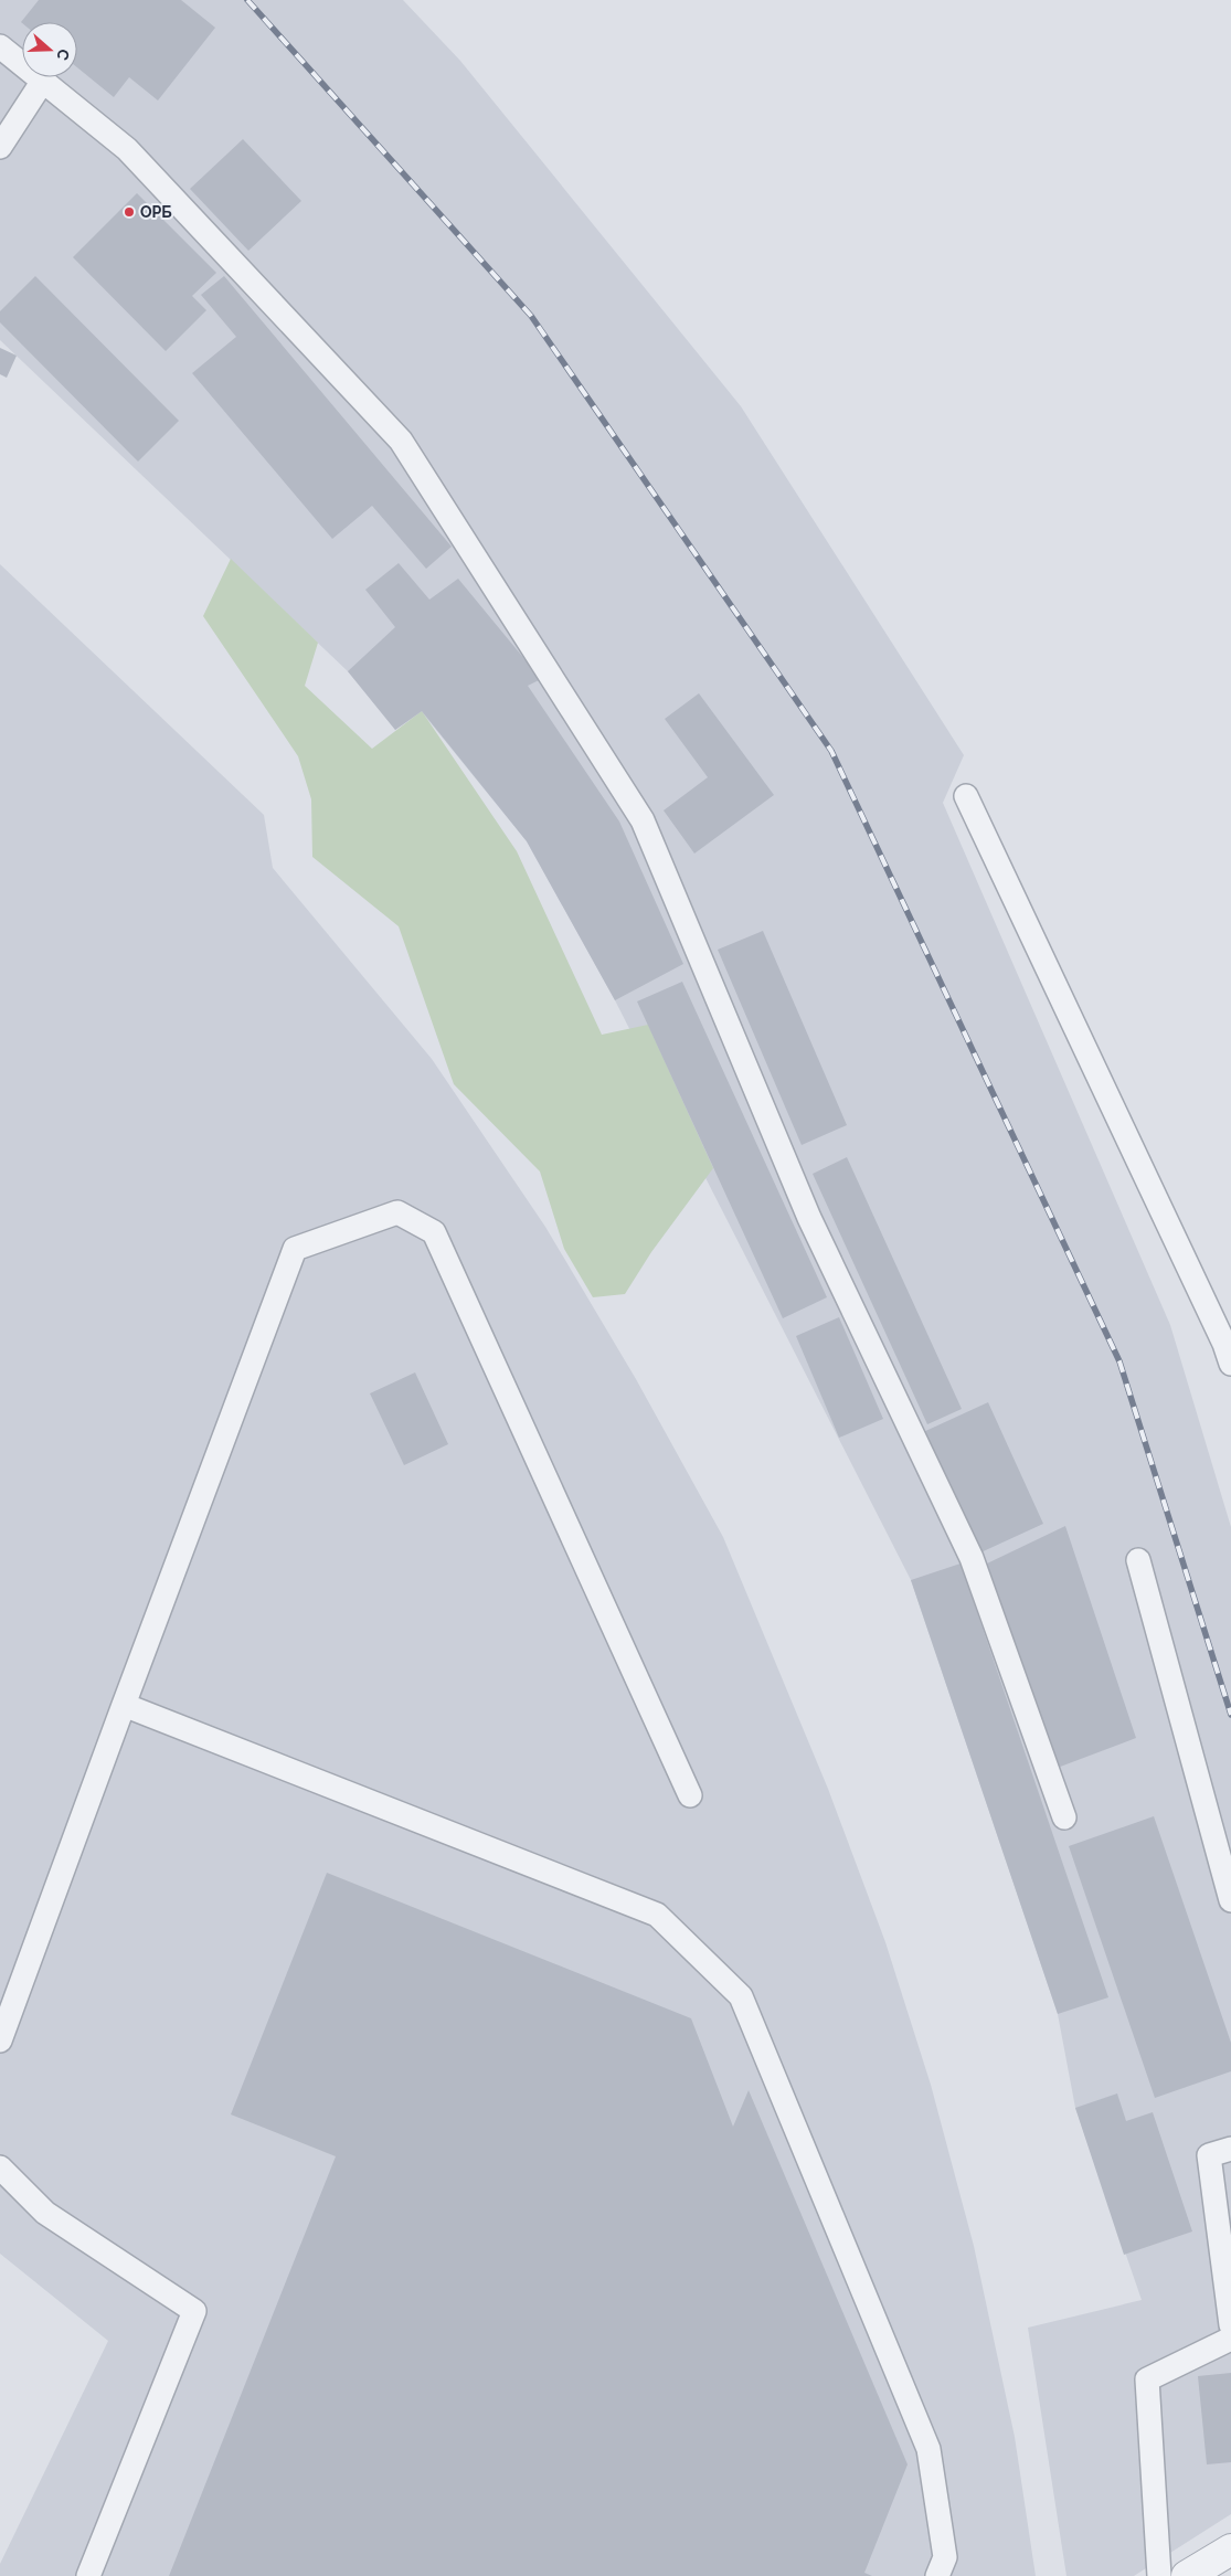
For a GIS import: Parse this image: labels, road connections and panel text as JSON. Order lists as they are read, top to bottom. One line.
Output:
{"places":["ОРБ"],"north":"right"}
